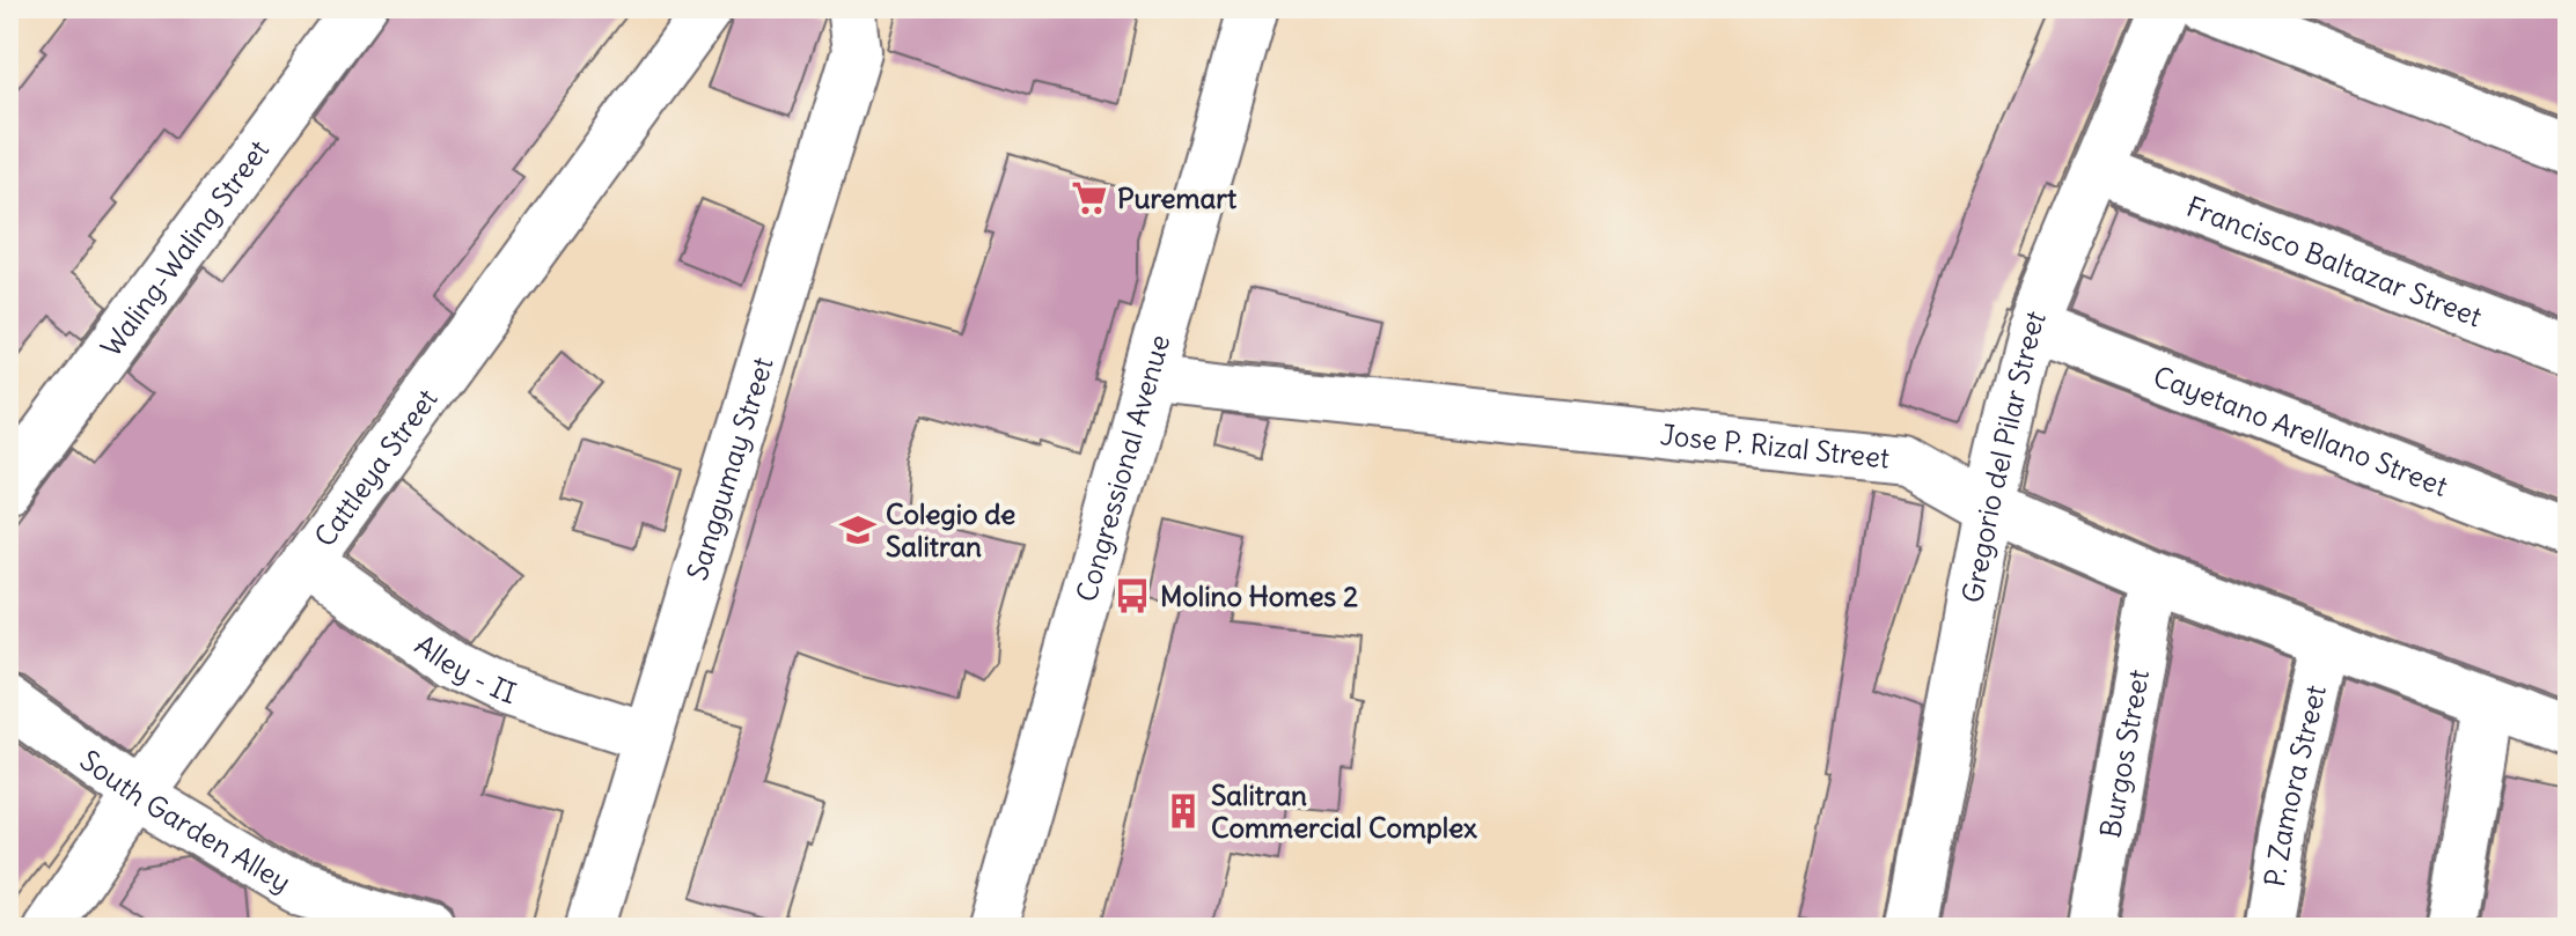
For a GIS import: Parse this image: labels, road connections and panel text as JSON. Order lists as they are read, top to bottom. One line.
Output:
{"streets":{"main road":["Congressional Avenue"],"street":["Waling-Waling Street","Francisco Baltazar Street","Cayetano Arellano Street","Jose P. Rizal Street","Gregorio del Pilar Street","Cattleya Street","Sanggumay Street","Alley - II","Burgos Street","P. Zamora Street","South Garden Alley"]},"crossings":[["Francisco Baltazar Street","Gregorio del Pilar Street"],["Cayetano Arellano Street","Gregorio del Pilar Street"],["Jose P. Rizal Street","Gregorio del Pilar Street"],["Jose P. Rizal Street","Congressional Avenue"],["Jose P. Rizal Street","Burgos Street"],["Jose P. Rizal Street","P. Zamora Street"],["Cattleya Street","Alley - II"],["Cattleya Street","South Garden Alley"],["Sanggumay Street","Alley - II"]],"places":{"supermarket":["Puremart"],"school or university":["Colegio de Salitran"],"bus stop":["Molino Homes 2"],"building":["Salitran Commercial Complex"]}}
